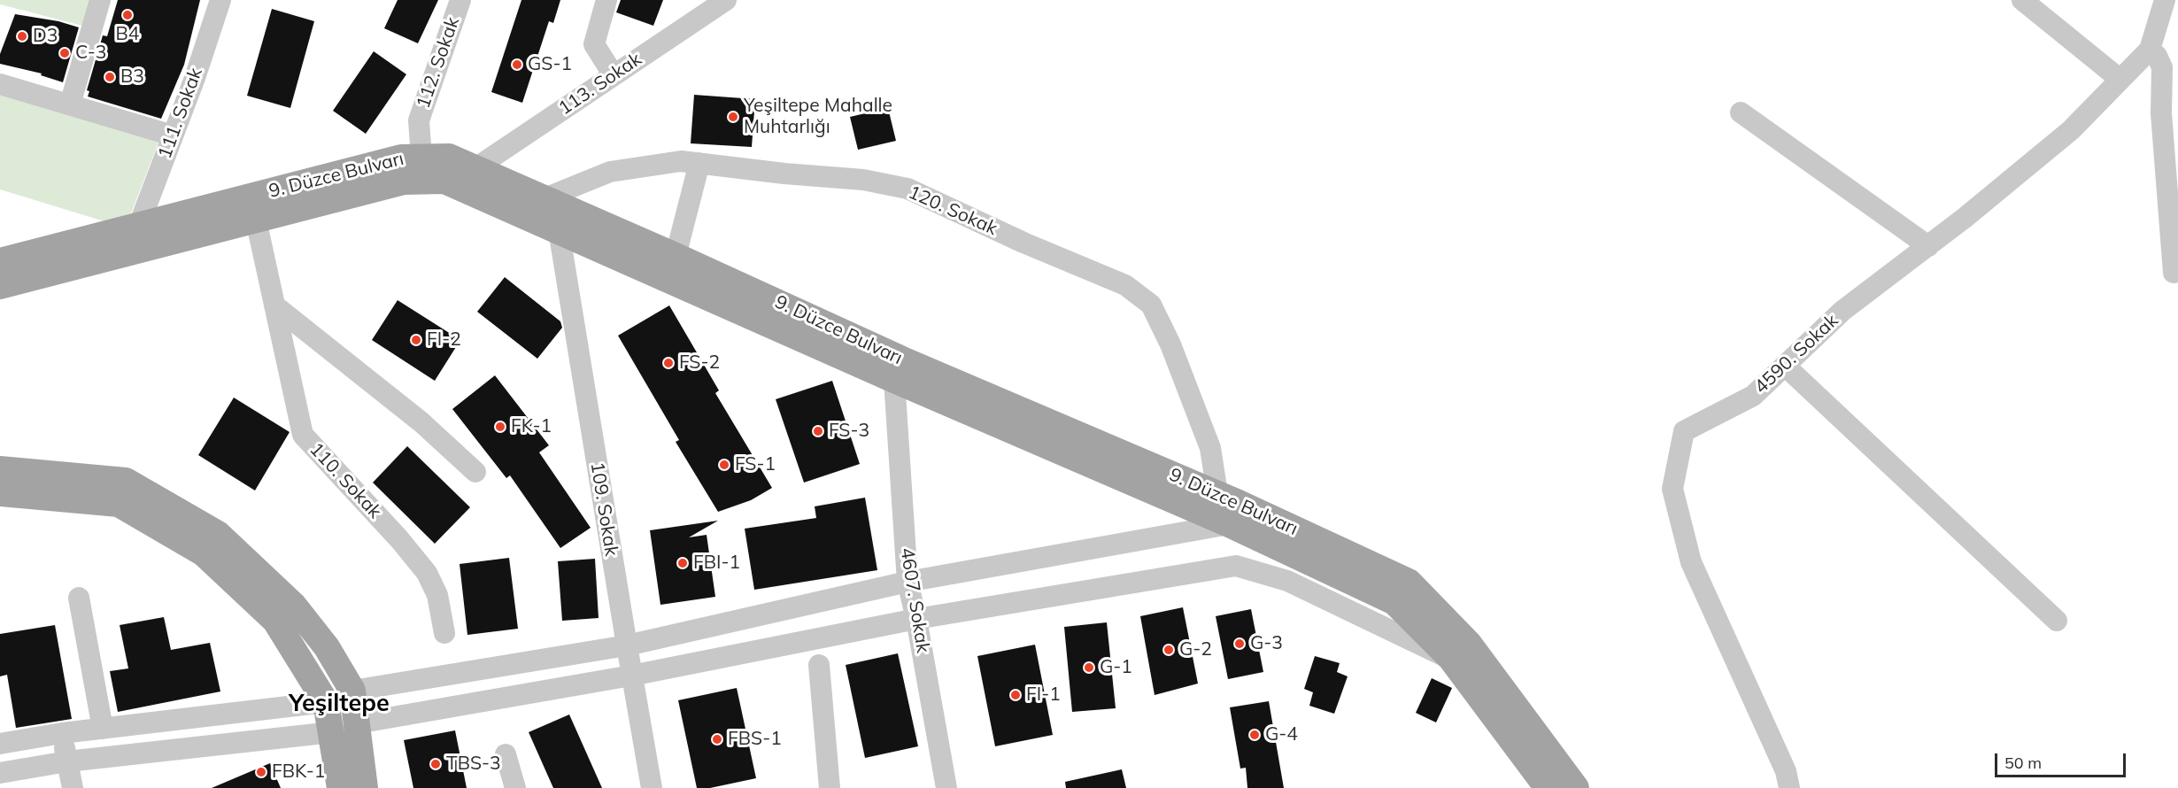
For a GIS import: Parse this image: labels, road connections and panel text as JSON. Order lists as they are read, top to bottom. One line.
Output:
{"streets":{"main road":["9. Düzce Bulvarı"],"street":["112. Sokak","113. Sokak","111. Sokak","120. Sokak","4590. Sokak","110. Sokak","109. Sokak","4607. Sokak"]},"crossings":[["112. Sokak","9. Düzce Bulvarı"],["113. Sokak","9. Düzce Bulvarı"],["111. Sokak","9. Düzce Bulvarı"],["9. Düzce Bulvarı","120. Sokak"],["9. Düzce Bulvarı","110. Sokak"],["9. Düzce Bulvarı","109. Sokak"],["9. Düzce Bulvarı","4607. Sokak"]],"districts":["Yeşiltepe"],"places":["B4","D3","C-3","GS-1","B3","Yeşiltepe Mahalle Muhtarlığı","FI-2","FS-2","FK-1","FS-3","FS-1","FBI-1","G-3","G-2","G-1","FI-1","G-4","FBS-1","TBS-3","FBK-1"],"scale_bar":"50 m"}
